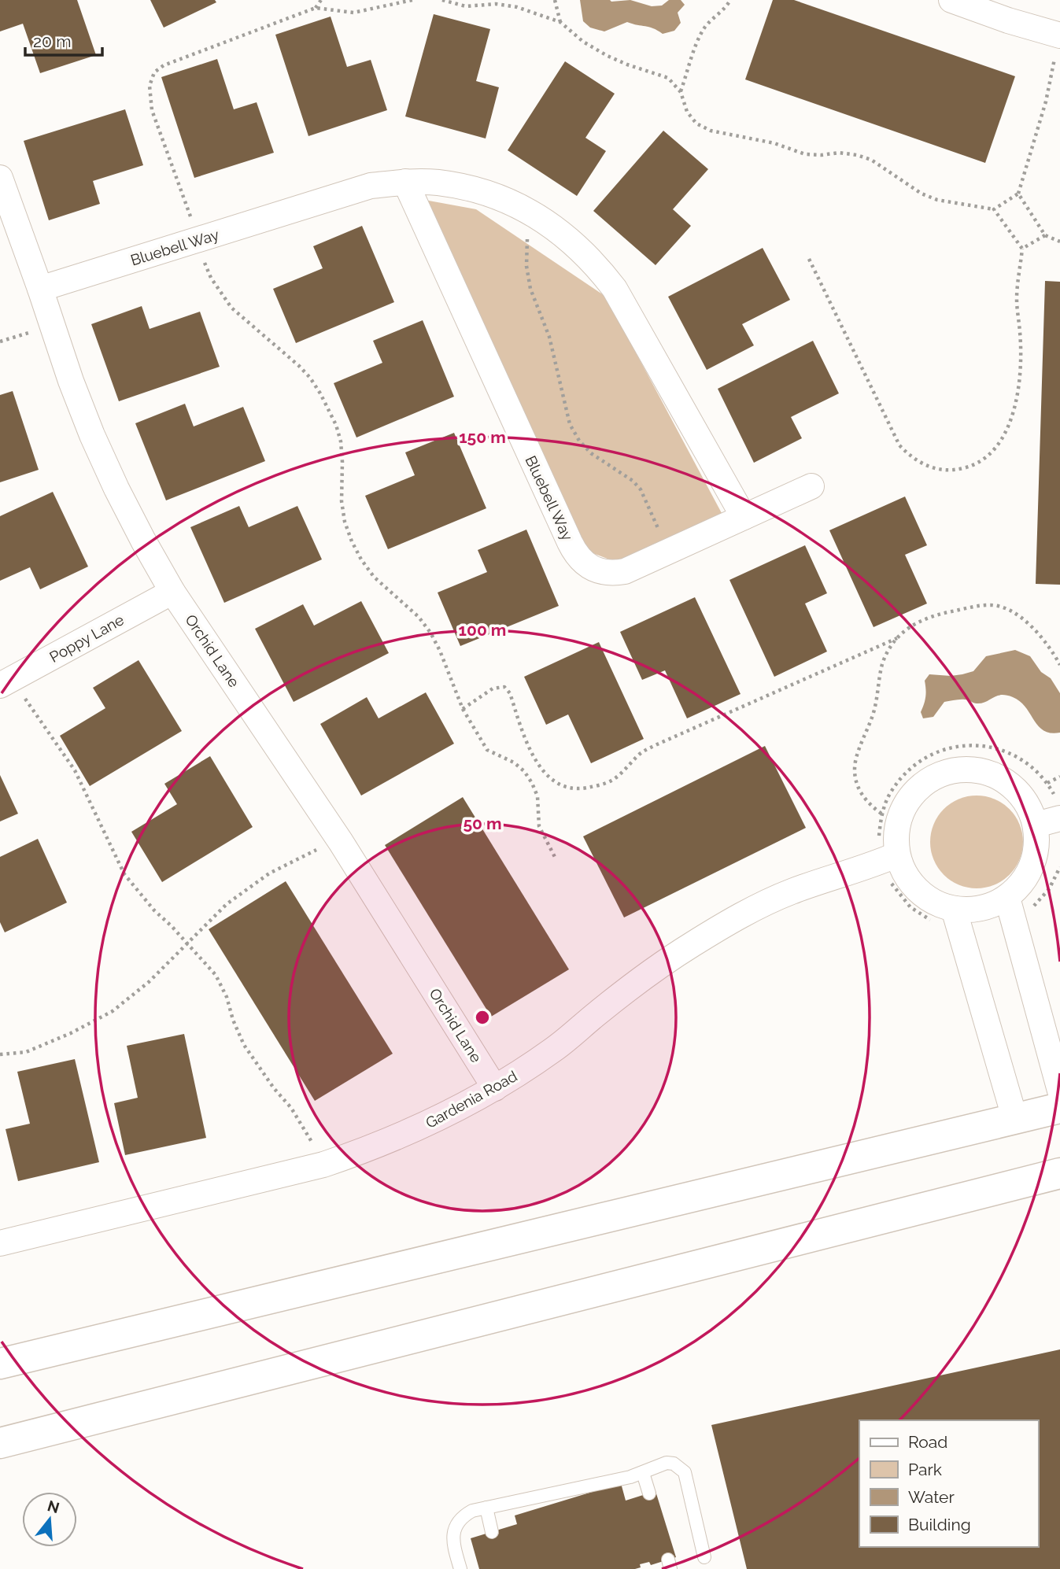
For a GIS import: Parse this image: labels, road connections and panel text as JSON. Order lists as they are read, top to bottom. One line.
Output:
{"streets":{"street":["Bluebell Way","Poppy Lane","Orchid Lane","Gardenia Road"]},"crossings":[["Bluebell Way","Orchid Lane"],["Poppy Lane","Orchid Lane"],["Orchid Lane","Gardenia Road"]],"legend":["Road","Park","Water","Building"],"scale_bar":"20 m","north":"top","rings":["150 m","100 m","50 m"]}
